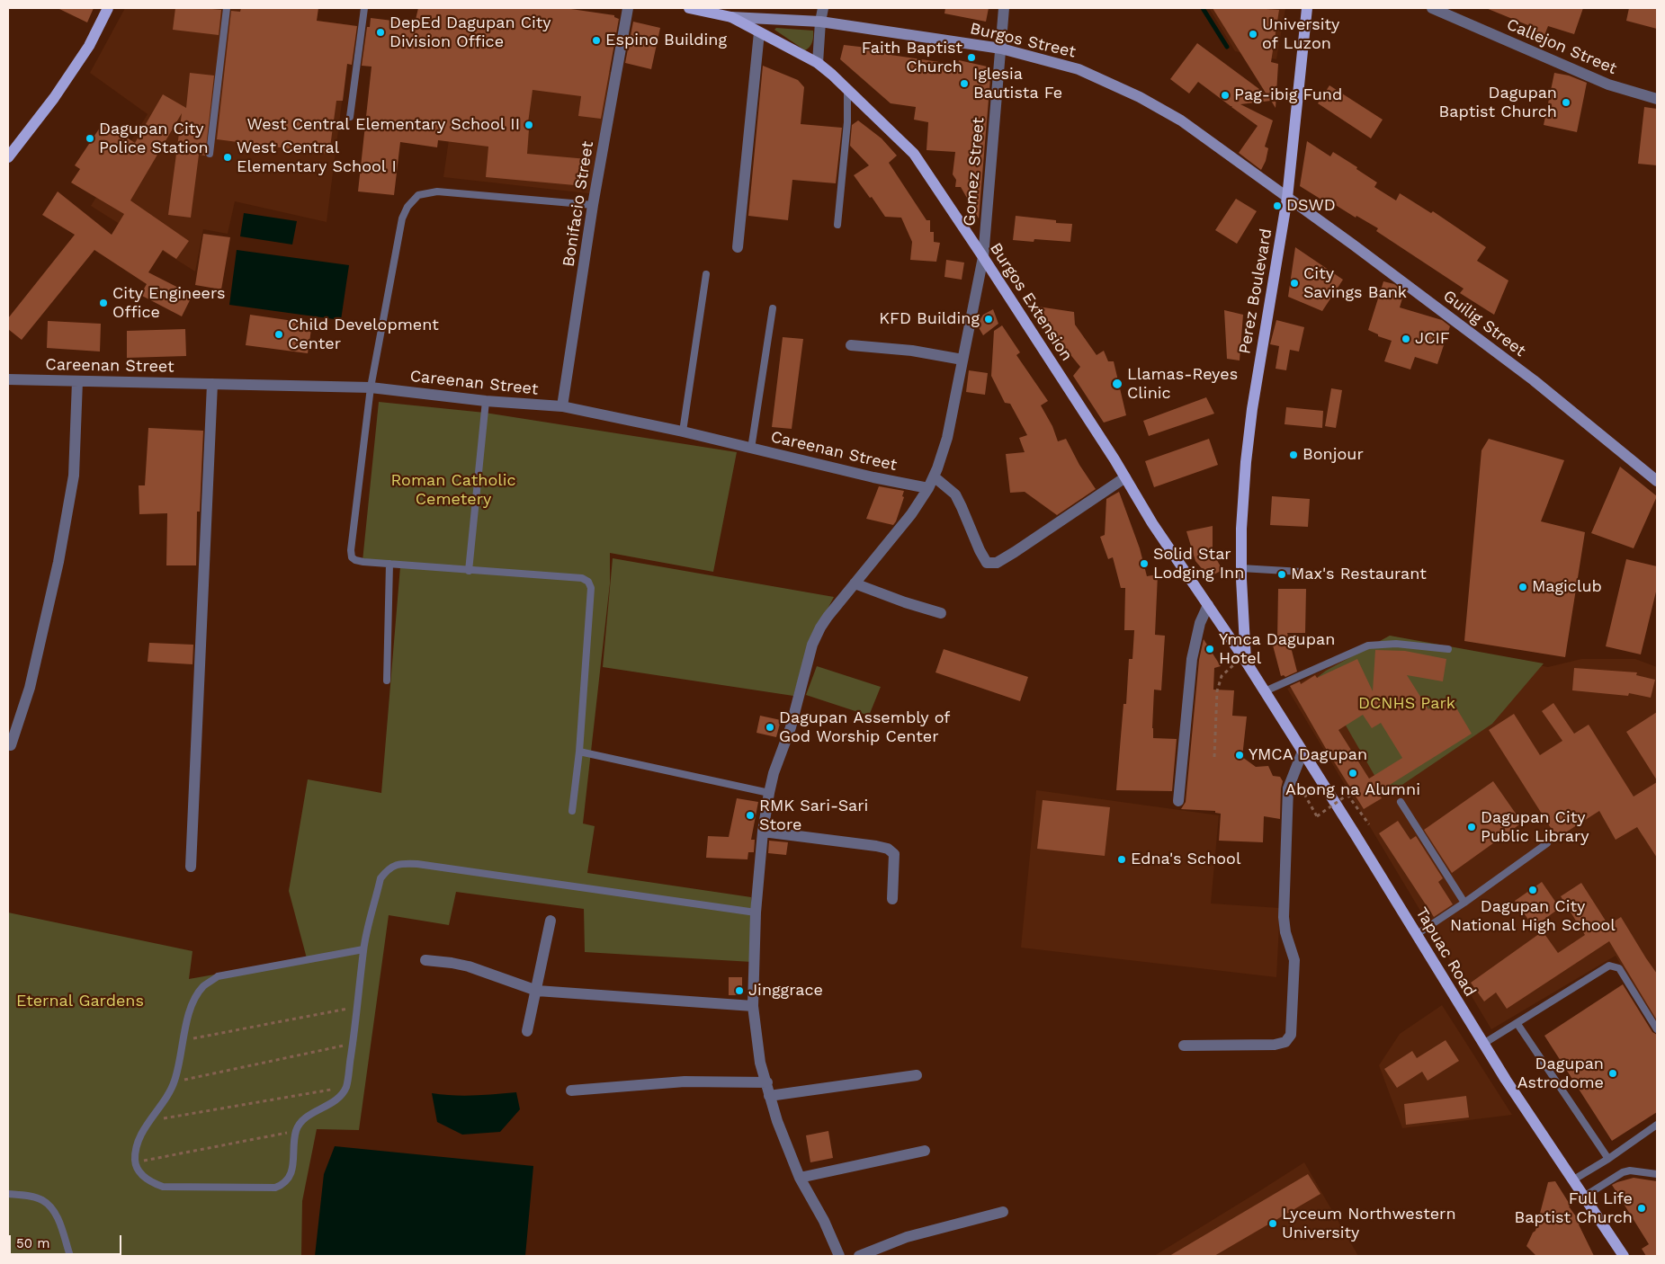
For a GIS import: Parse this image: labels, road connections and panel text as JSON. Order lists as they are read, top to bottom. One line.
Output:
{"streets":{"main road":["Burgos Street","Perez Boulevard","Burgos Extension","Tapuac Road"],"street":["Callejon Street","Gomez Street","Bonifacio Street","Guilig Street","Careenan Street"]},"crossings":[["Burgos Street","Gomez Street"],["Burgos Street","Perez Boulevard"],["Burgos Street","Burgos Extension"],["Burgos Street","Guilig Street"],["Gomez Street","Burgos Extension"],["Gomez Street","Careenan Street"],["Bonifacio Street","Careenan Street"],["Perez Boulevard","Burgos Extension"],["Perez Boulevard","Guilig Street"],["Perez Boulevard","Tapuac Road"],["Burgos Extension","Tapuac Road"]],"parks":["Roman Catholic Cemetery","DCNHS Park","Eternal Gardens"],"places":["DepEd Dagupan City Division Office","University of Luzon","Espino Building","Faith Baptist Church","Iglesia Bautista Fe","Pag-ibig Fund","Dagupan Baptist Church","West Central Elementary School II","Dagupan City Police Station","West Central Elementary School I","DSWD","City Savings Bank","City Engineers Office","KFD Building","Child Development Center","JCIF","Llamas-Reyes Clinic","Bonjour","Solid Star Lodging Inn","Max's Restaurant","Magiclub","Ymca Dagupan Hotel","Dagupan Assembly of God Worship Center","YMCA Dagupan","Abong na Alumni","RMK Sari-Sari Store","Dagupan City Public Library","Edna's School","Dagupan City National High School","Jinggrace","Dagupan Astrodome","Full Life Baptist Church","Lyceum Northwestern University"],"scale_bar":"50 m"}
